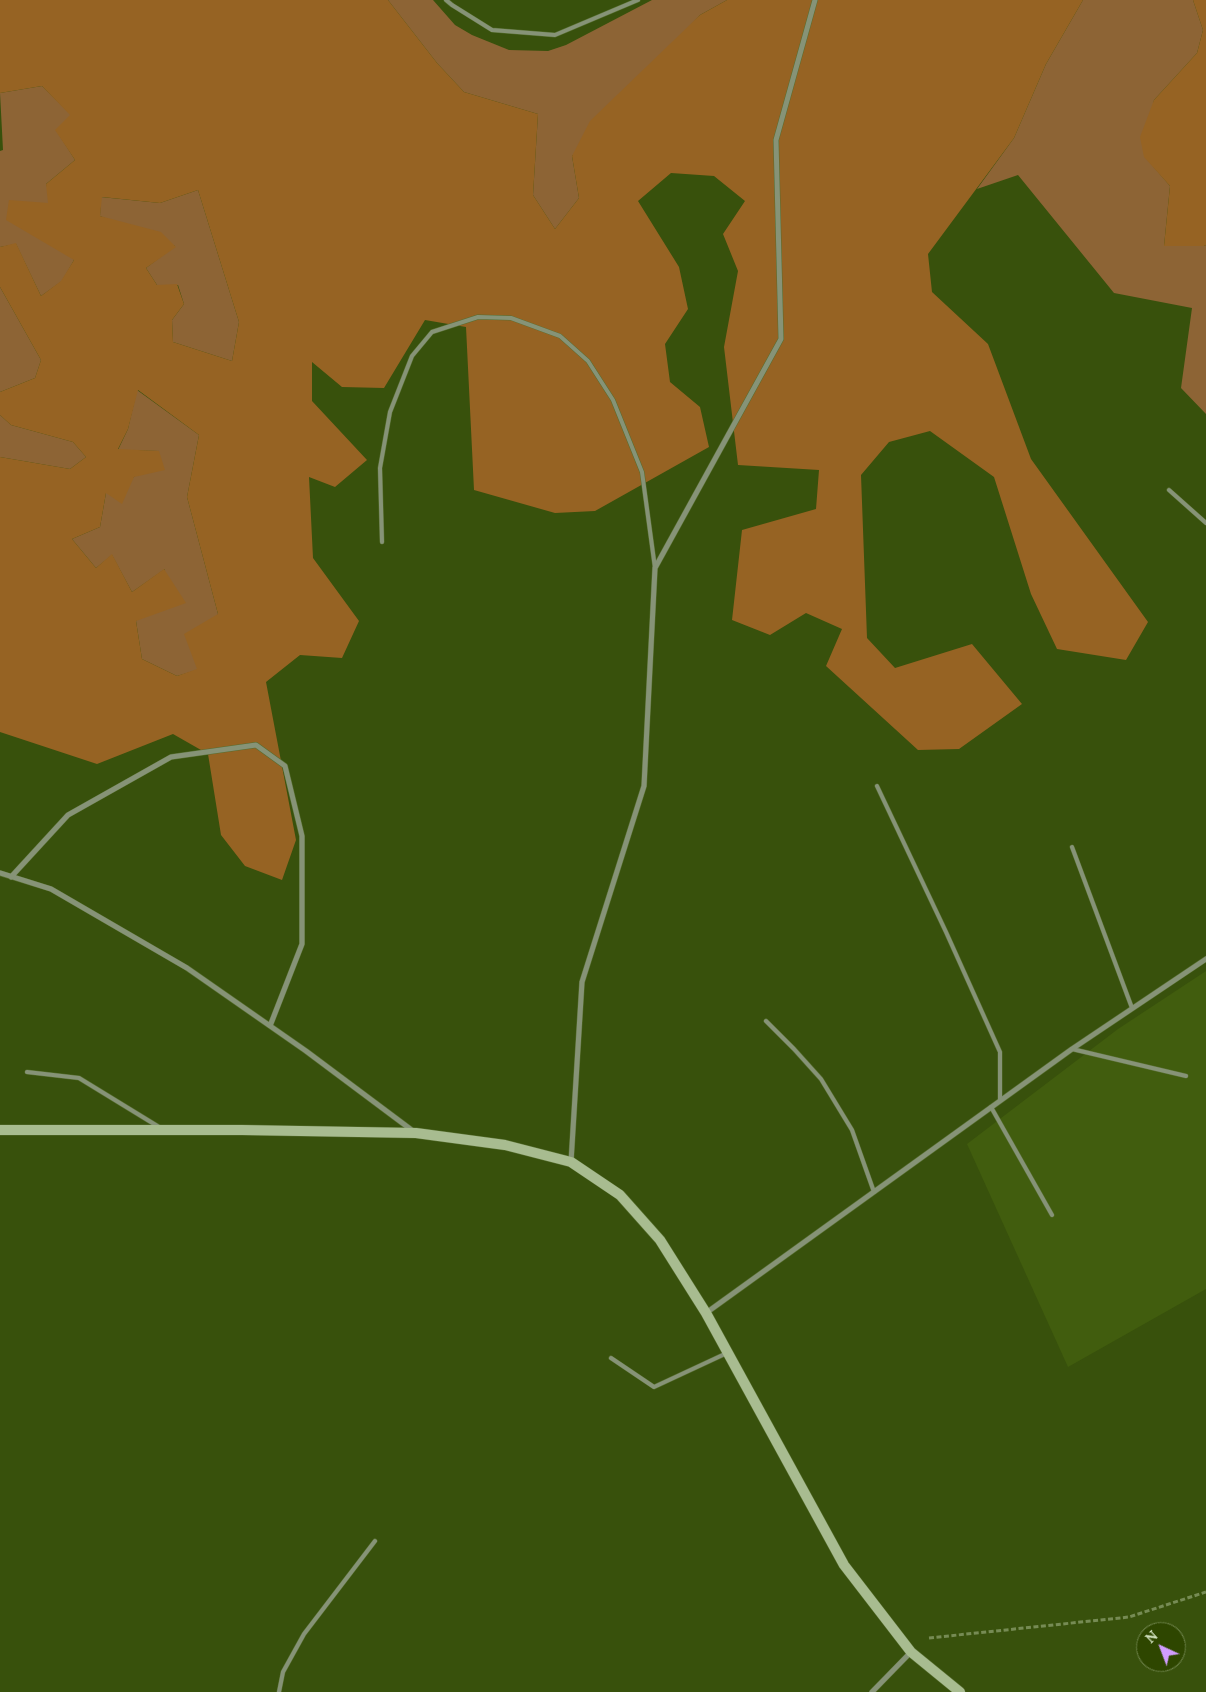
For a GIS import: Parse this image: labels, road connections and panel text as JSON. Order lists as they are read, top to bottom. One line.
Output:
{"north":"top left"}
